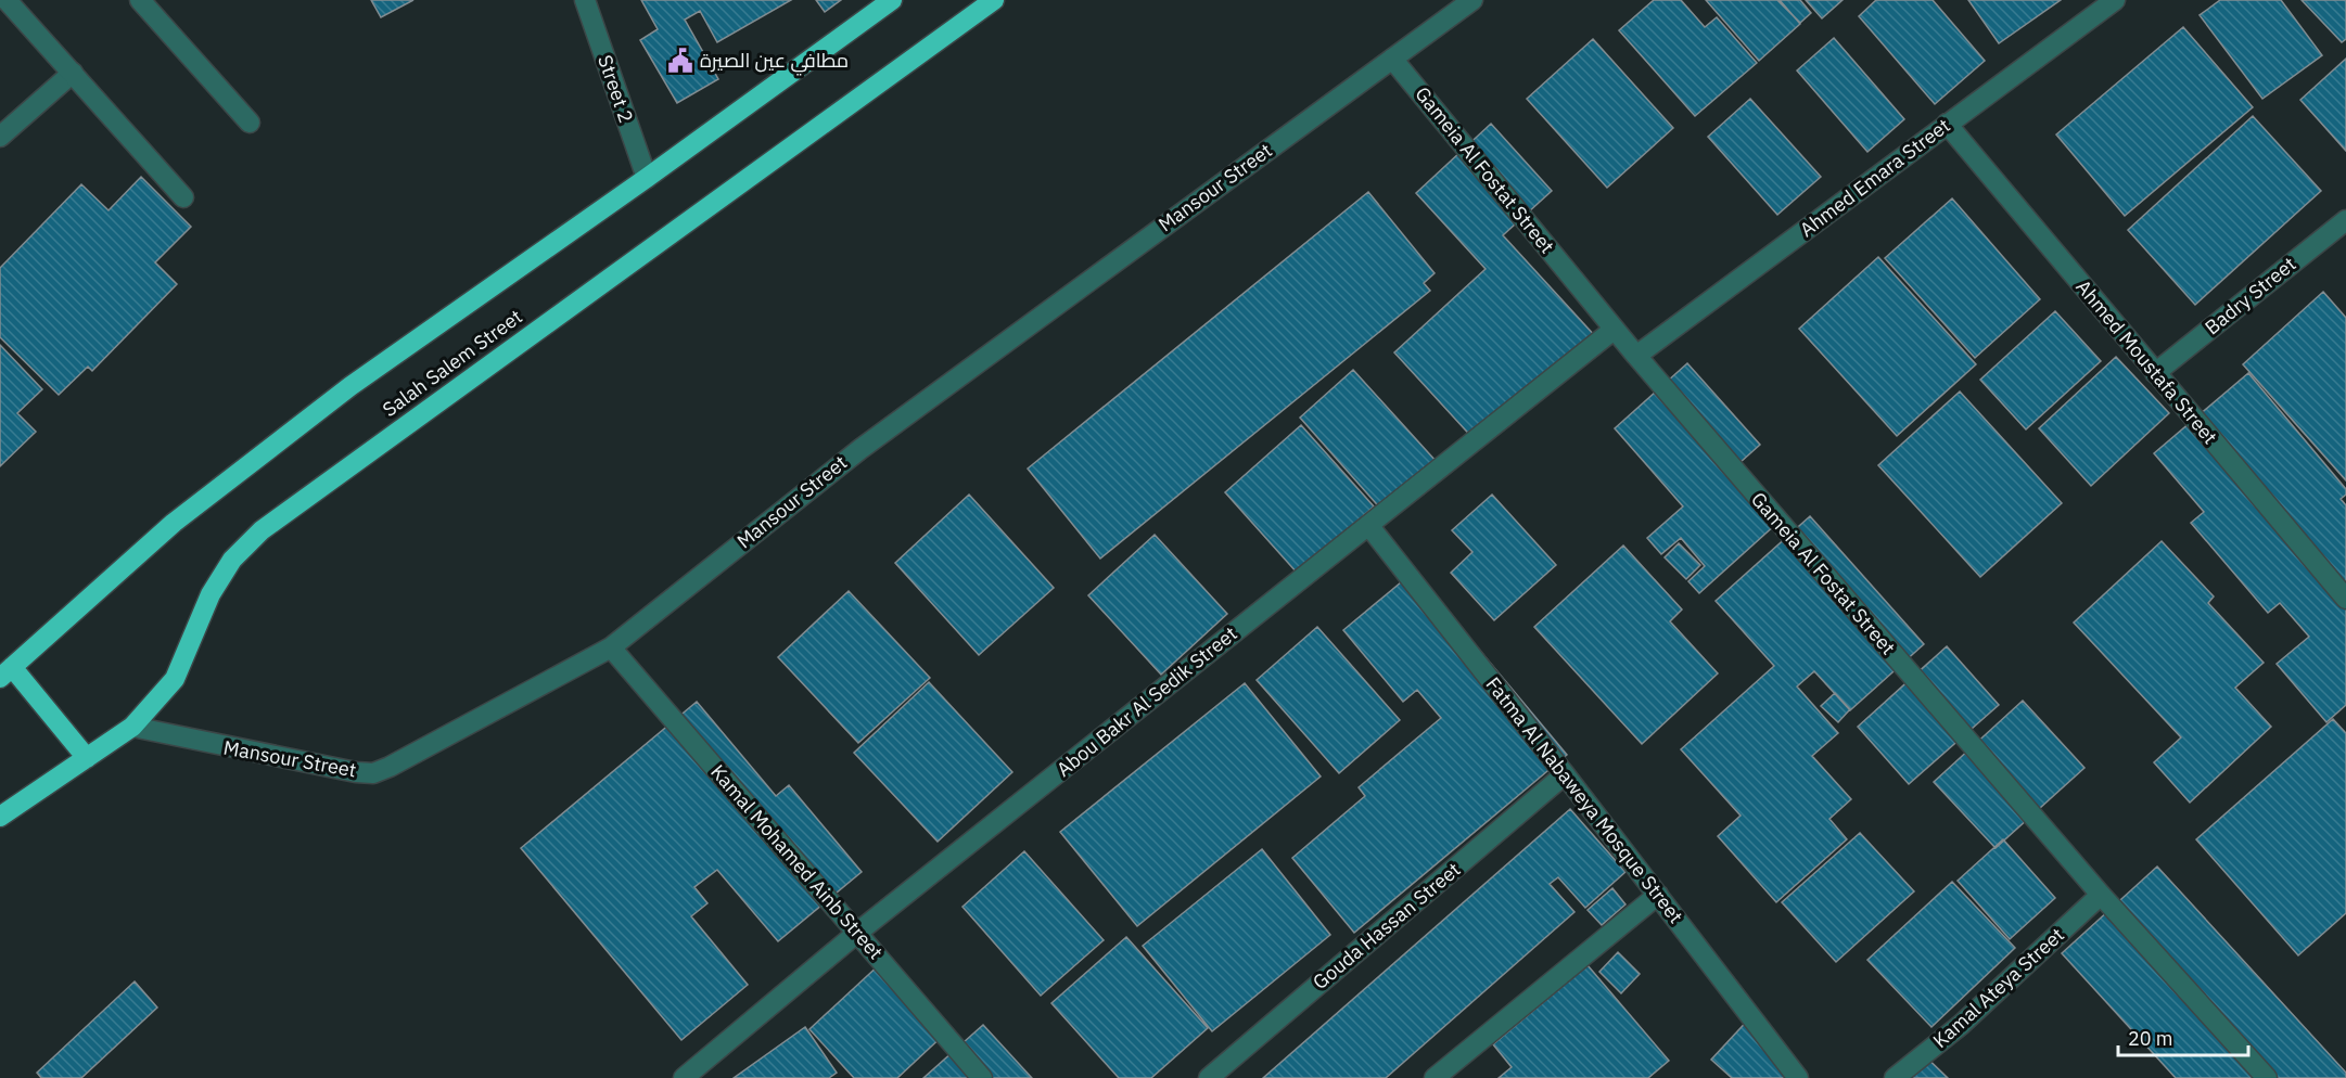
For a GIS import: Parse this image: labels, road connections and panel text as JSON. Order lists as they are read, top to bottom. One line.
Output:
{"streets":{"highway":["Salah Salem Street"],"street":["Street 2","Gameia Al Fostat Street","Ahmed Emara Street","Mansour Street","Badry Street","Ahmed Moustafa Street","Abou Bakr Al Sedik Street","Fatma Al Nabaweya Mosque Street","Kamal Mohamed Ainb Street","Gouda Hassan Street","Kamal Ateya Street"]},"crossings":[["Street 2","Salah Salem Street"],["Gameia Al Fostat Street","Ahmed Emara Street"],["Gameia Al Fostat Street","Mansour Street"],["Gameia Al Fostat Street","Abou Bakr Al Sedik Street"],["Gameia Al Fostat Street","Kamal Ateya Street"],["Ahmed Emara Street","Ahmed Moustafa Street"],["Mansour Street","Salah Salem Street"],["Mansour Street","Kamal Mohamed Ainb Street"],["Badry Street","Ahmed Moustafa Street"],["Abou Bakr Al Sedik Street","Fatma Al Nabaweya Mosque Street"],["Abou Bakr Al Sedik Street","Kamal Mohamed Ainb Street"],["Fatma Al Nabaweya Mosque Street","Gouda Hassan Street"]],"places":{"public building":["مطافي عين الصيرة"]},"scale_bar":"20 m"}
